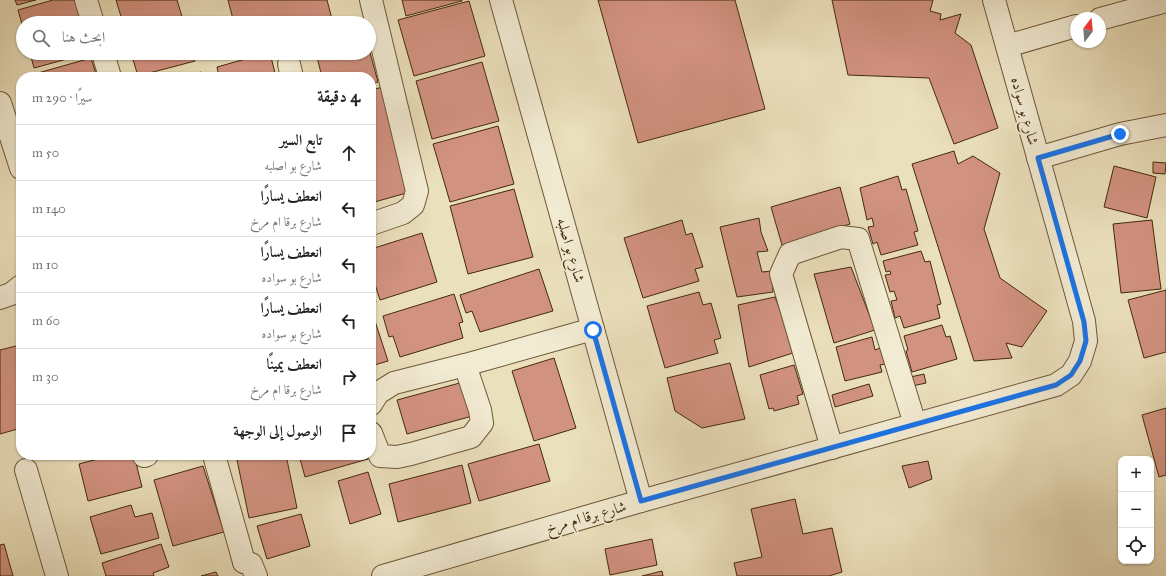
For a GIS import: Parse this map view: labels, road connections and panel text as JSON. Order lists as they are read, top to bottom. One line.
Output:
{"streets":{"street":["شارع بو سواده","شارع بو اصلبه","شارع برقا ام مرخ"]},"crossings":[["شارع بو سواده","شارع برقا ام مرخ"],["شارع بو اصلبه","شارع برقا ام مرخ"]],"north":"top","page":{"search":"ابحث هنا","heading":["4 دقيقة","سيرًا · 290 m"],"list":[["تابع السير","شارع بو اصلبه","50 m"],["انعطف يسارًا","شارع برقا ام مرخ","140 m"],["انعطف يسارًا","شارع بو سواده","10 m"],["انعطف يسارًا","شارع بو سواده","60 m"],["انعطف يمينًا","شارع برقا ام مرخ","30 m"],"الوصول إلى الوجهة"],"map_buttons":["+","−"]}}
